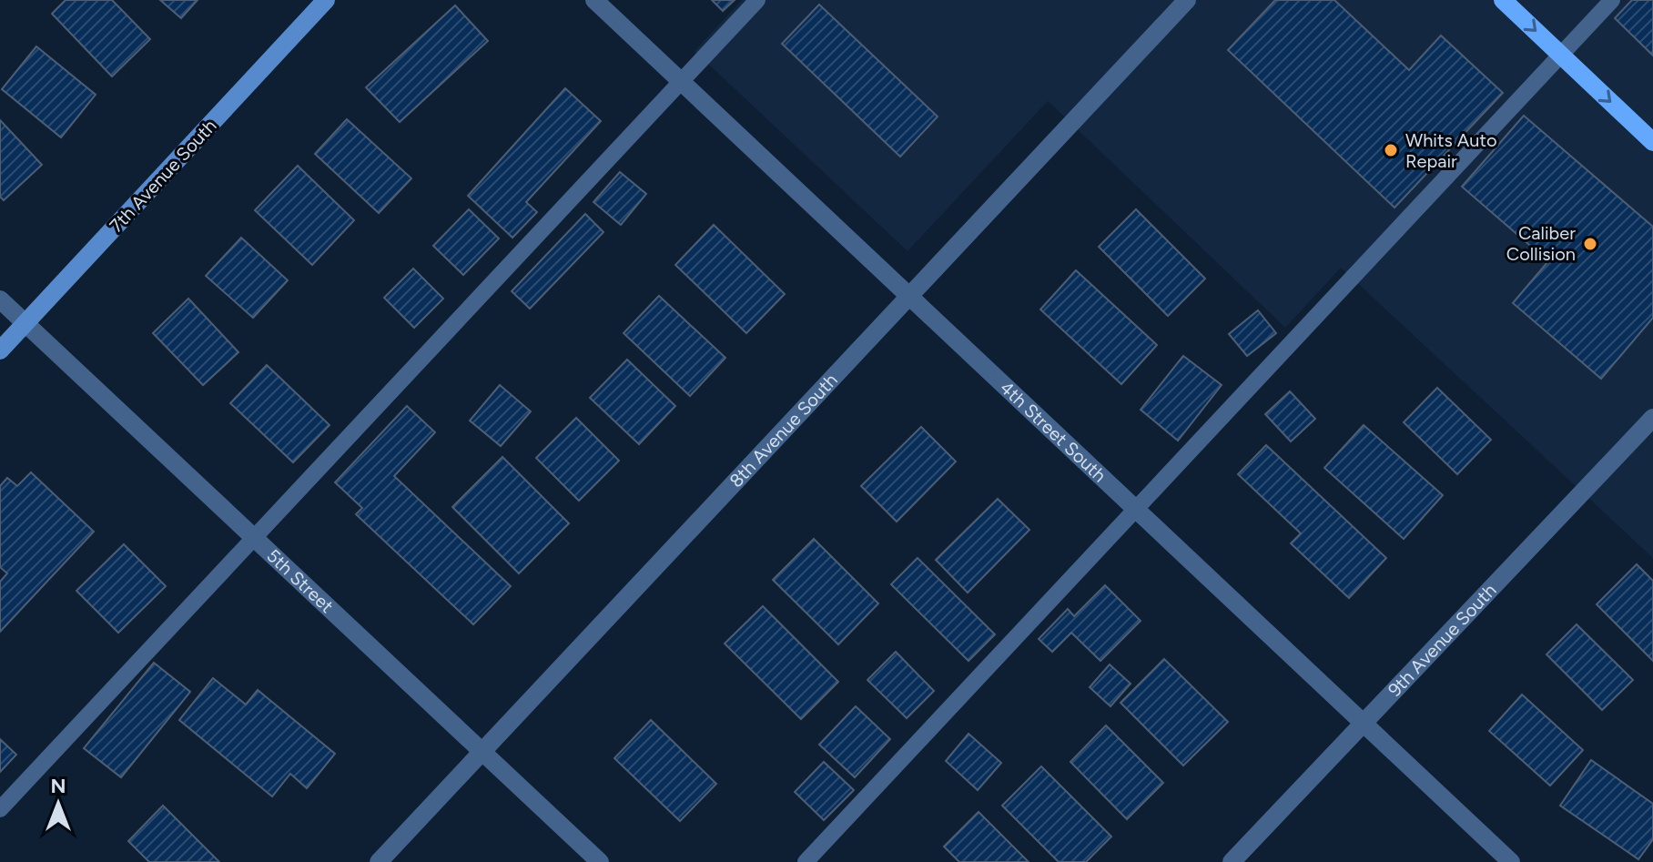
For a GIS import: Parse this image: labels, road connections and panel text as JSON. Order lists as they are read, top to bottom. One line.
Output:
{"streets":{"street":["7th Avenue South","4th Street South","8th Avenue South","5th Street","9th Avenue South"]},"crossings":[["7th Avenue South","5th Street"],["4th Street South","8th Avenue South"],["4th Street South","9th Avenue South"],["8th Avenue South","5th Street"]],"places":["Whits Auto Repair","Caliber Collision"],"north":"top"}
